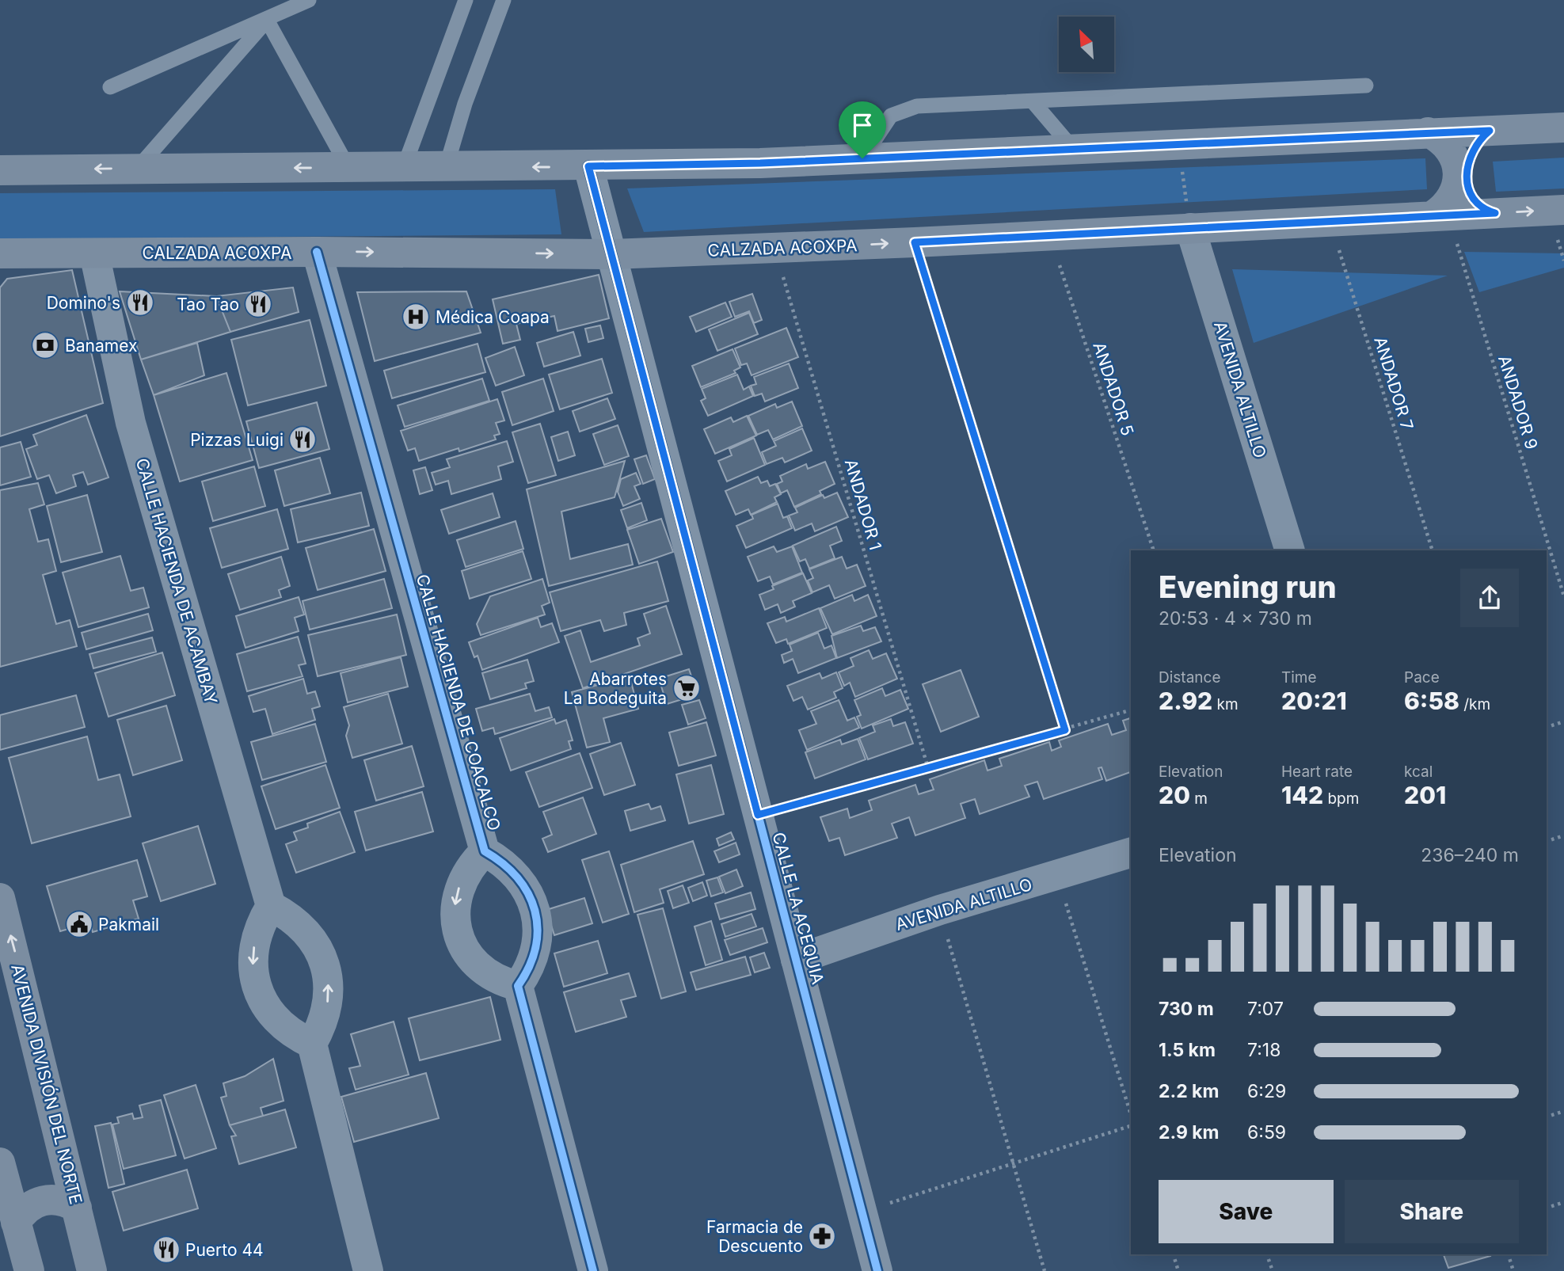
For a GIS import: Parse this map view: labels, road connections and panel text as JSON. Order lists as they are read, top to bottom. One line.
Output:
{"streets":{"main road":["CALZADA ACOXPA","AVENIDA DIVISIÓN DEL NORTE"],"street":["AVENIDA ALTILLO","CALLE HACIENDA DE ACAMBAY","CALLE HACIENDA DE COACALCO","CALLE LA ACEQUIA"],"path":["ANDADOR 7","ANDADOR 5","ANDADOR 9","ANDADOR 1"]},"crossings":[["CALZADA ACOXPA","ANDADOR 7"],["CALZADA ACOXPA","ANDADOR 5"],["CALZADA ACOXPA","AVENIDA ALTILLO"],["CALZADA ACOXPA","ANDADOR 9"],["CALZADA ACOXPA","ANDADOR 1"],["CALZADA ACOXPA","CALLE HACIENDA DE ACAMBAY"],["CALZADA ACOXPA","CALLE HACIENDA DE COACALCO"],["CALZADA ACOXPA","CALLE LA ACEQUIA"],["AVENIDA ALTILLO","CALLE LA ACEQUIA"]],"one_way":["AVENIDA DIVISIÓN DEL NORTE"],"places":{"restaurant":["Domino's","Tao Tao","Pizzas Luigi","Puerto 44"],"hospital":["Médica Coapa"],"bank":["Banamex"],"supermarket":["Abarrotes La Bodeguita"],"public building":["Pakmail"],"pharmacy":["Farmacia de Descuento"]},"north":"top left","page":{"heading":["Evening run","20:53 · 4 × 730 m"],"stats":[["Distance","2.92 km"],["Time","20:21"],["Pace","6:58 /km"],["Elevation","20 m"],["Heart rate","142 bpm"],["kcal","201"]],"chart":["Elevation","236–240 m"],"list":[{"name":"730 m","note":"7:07"},{"name":"1.5 km","note":"7:18"},{"name":"2.2 km","note":"6:29"},{"name":"2.9 km","note":"6:59"}],"buttons":["Save","Share"]}}
